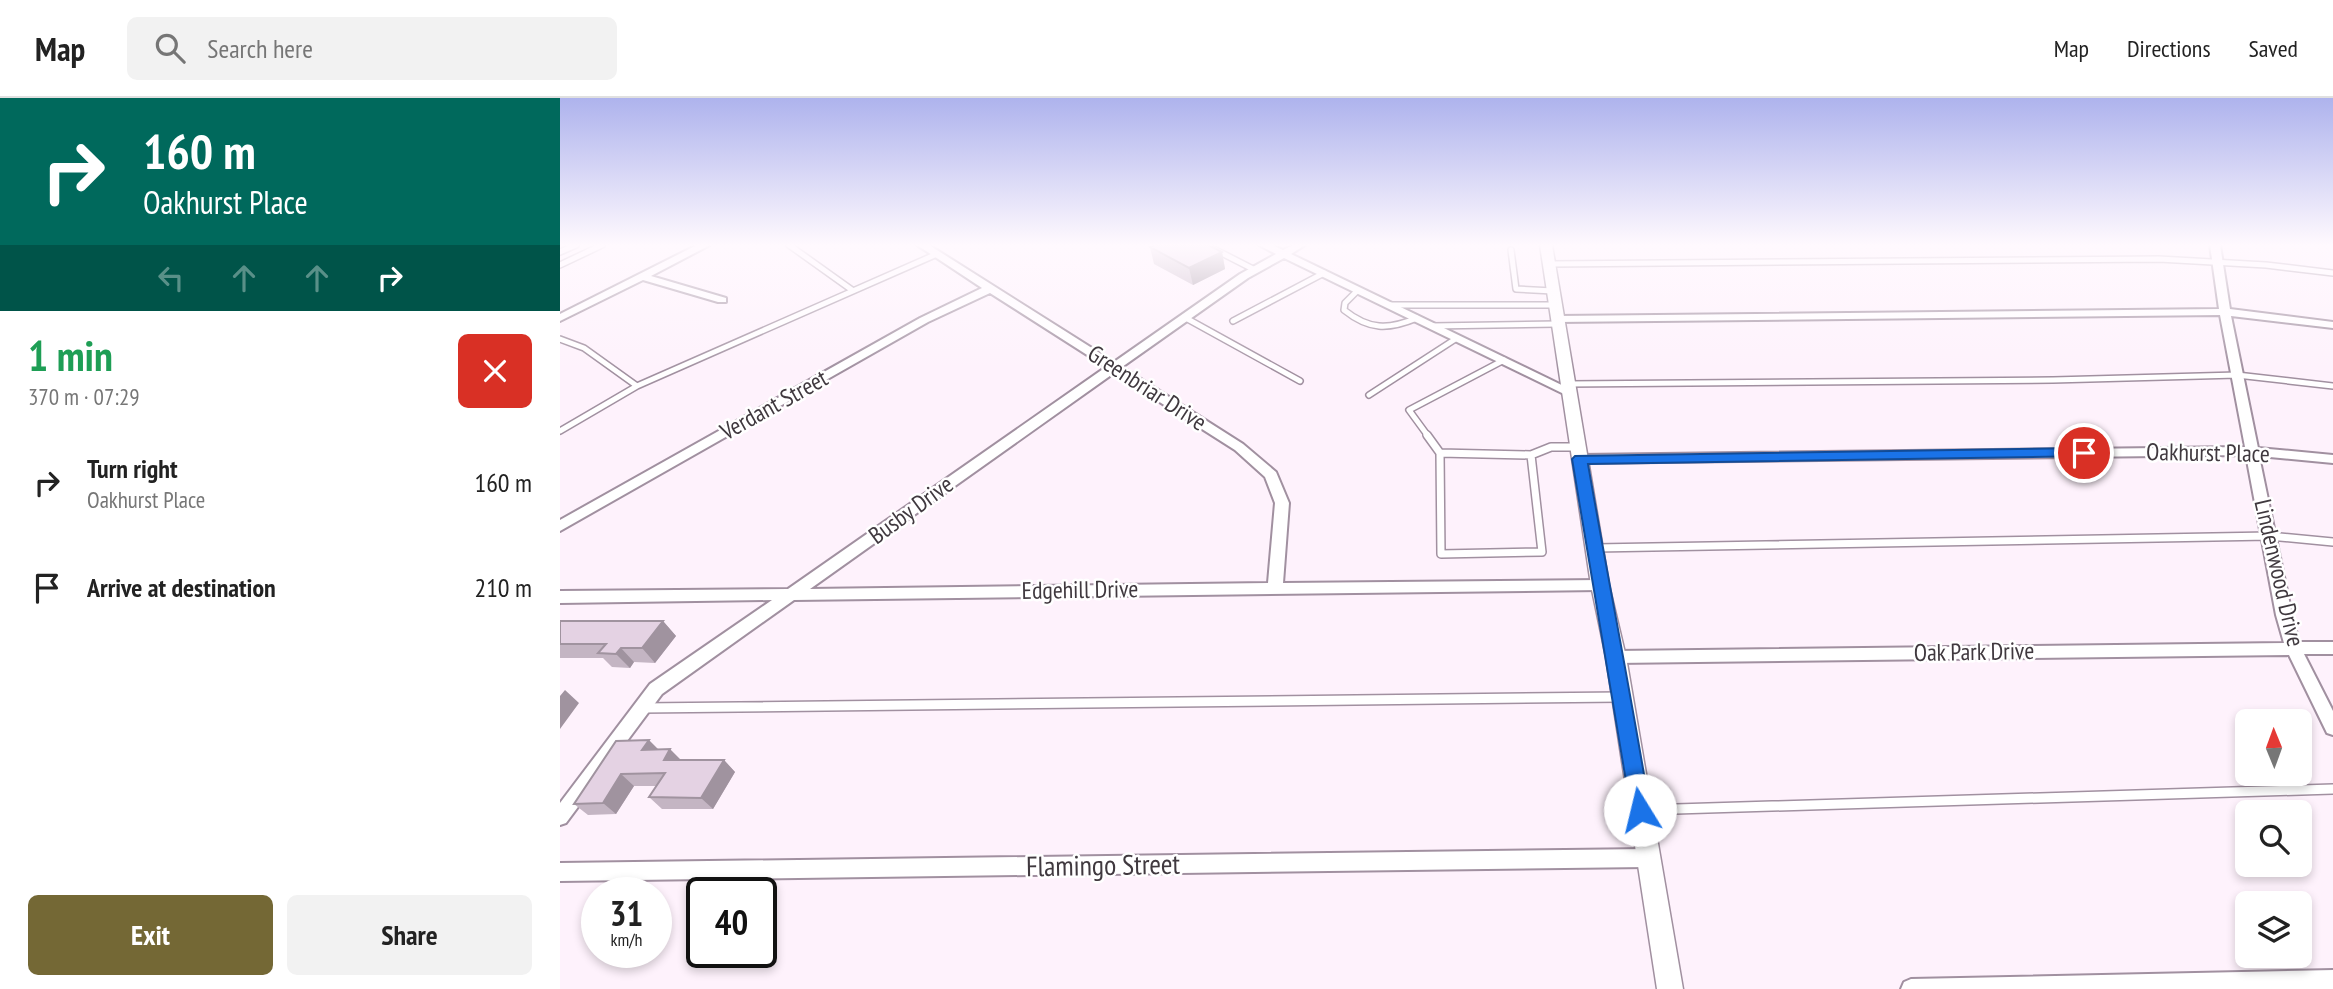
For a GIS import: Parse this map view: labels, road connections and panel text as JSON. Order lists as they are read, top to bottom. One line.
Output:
{"streets":{"street":["Greenbriar Drive","Verdant Street","Oakhurst Place","Busby Drive","Lindenwood Drive","Edgehill Drive","Oak Park Drive","Flamingo Street"]},"crossings":[["Greenbriar Drive","Verdant Street"],["Greenbriar Drive","Busby Drive"],["Greenbriar Drive","Edgehill Drive"],["Oakhurst Place","Lindenwood Drive"],["Busby Drive","Edgehill Drive"],["Lindenwood Drive","Oak Park Drive"]],"north":"top","page":{"header":"Map","search":"Search here","nav":["Map","Directions","Saved"],"turn":["160 m","Oakhurst Place"],"heading":["1 min","370 m · 07:29"],"list":[{"name":"Turn right","note":"Oakhurst Place","value":"160 m"},{"name":"Arrive at destination","value":"210 m"}],"speed":"31 km/h","limit":"40","buttons":["Exit","Share"]}}
